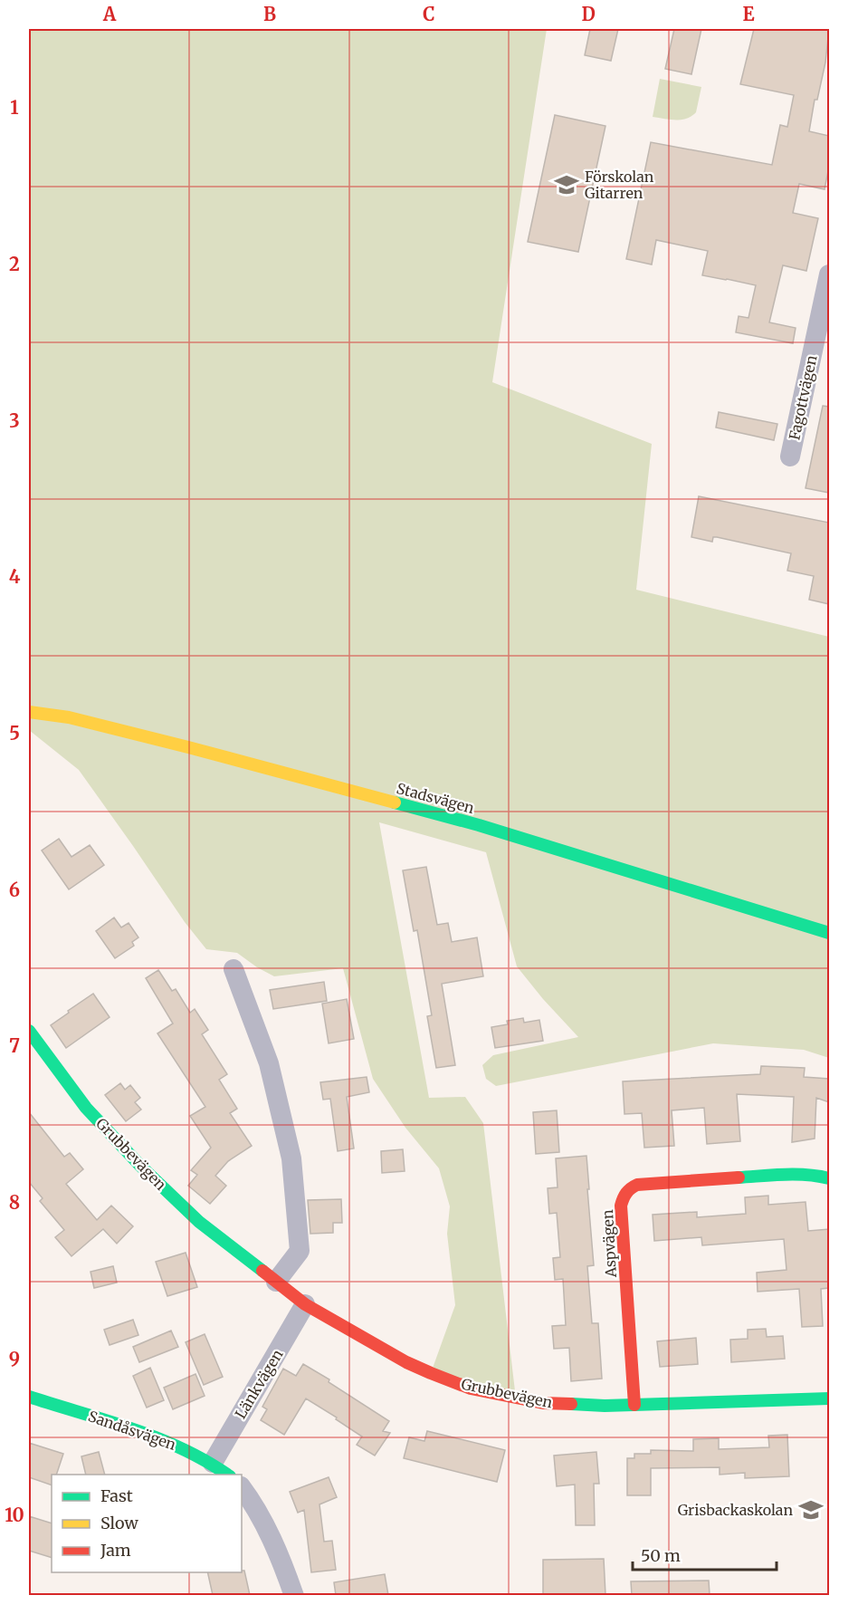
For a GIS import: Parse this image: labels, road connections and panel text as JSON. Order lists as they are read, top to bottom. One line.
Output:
{"streets":{"street":["Fagottvägen","Stadsvägen","Grubbevägen","Aspvägen","Länkvägen","Sandåsvägen"]},"crossings":[["Grubbevägen","Aspvägen"],["Grubbevägen","Länkvägen"],["Länkvägen","Sandåsvägen"]],"places":{"school or university":["Förskolan Gitarren","Grisbackaskolan"]},"legend":["Fast","Slow","Jam"],"scale_bar":"50 m","grid":{"columns":["A","B","C","D","E"],"rows":["1","2","3","4","5","6","7","8","9","10"]}}
